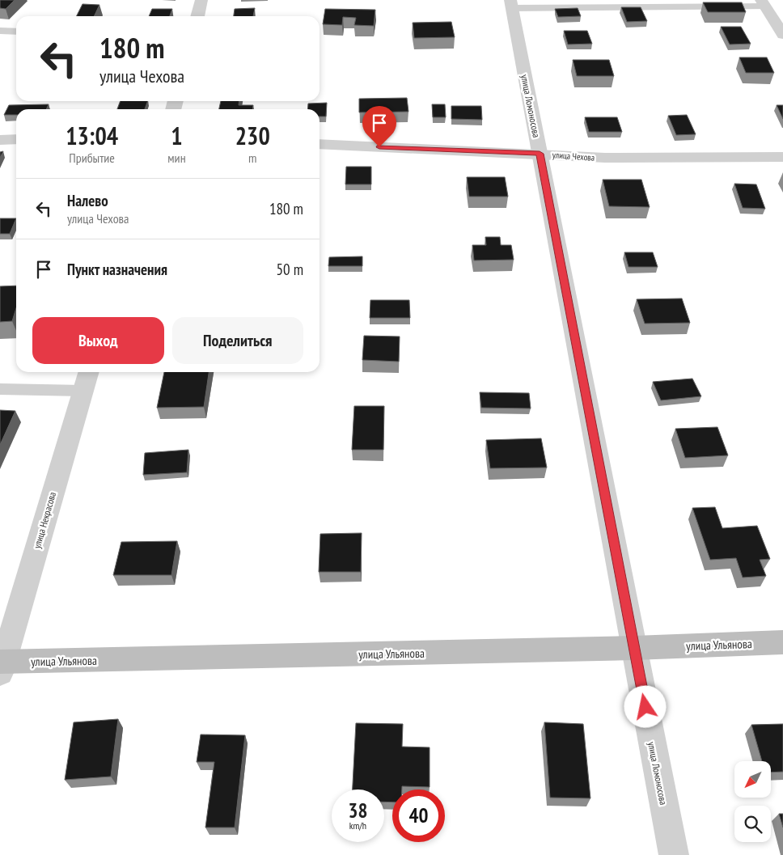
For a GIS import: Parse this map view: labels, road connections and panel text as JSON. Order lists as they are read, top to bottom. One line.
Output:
{"streets":{"main road":["улица Ульянова"],"street":["улица Ломоносова","улица Чехова","улица Некрасова"]},"crossings":[["улица Ломоносова","улица Чехова"],["улица Ломоносова","улица Ульянова"],["улица Некрасова","улица Ульянова"]],"north":"bottom left","page":{"turn":["180 m","улица Чехова"],"eta":["13:04","Прибытие","1","мин","230","m"],"list":[{"name":"Налево","note":"улица Чехова","value":"180 m"},{"name":"Пункт назначения","value":"50 m"}],"buttons":["Выход","Поделиться"],"speed":"38 km/h","limit":"40"}}
